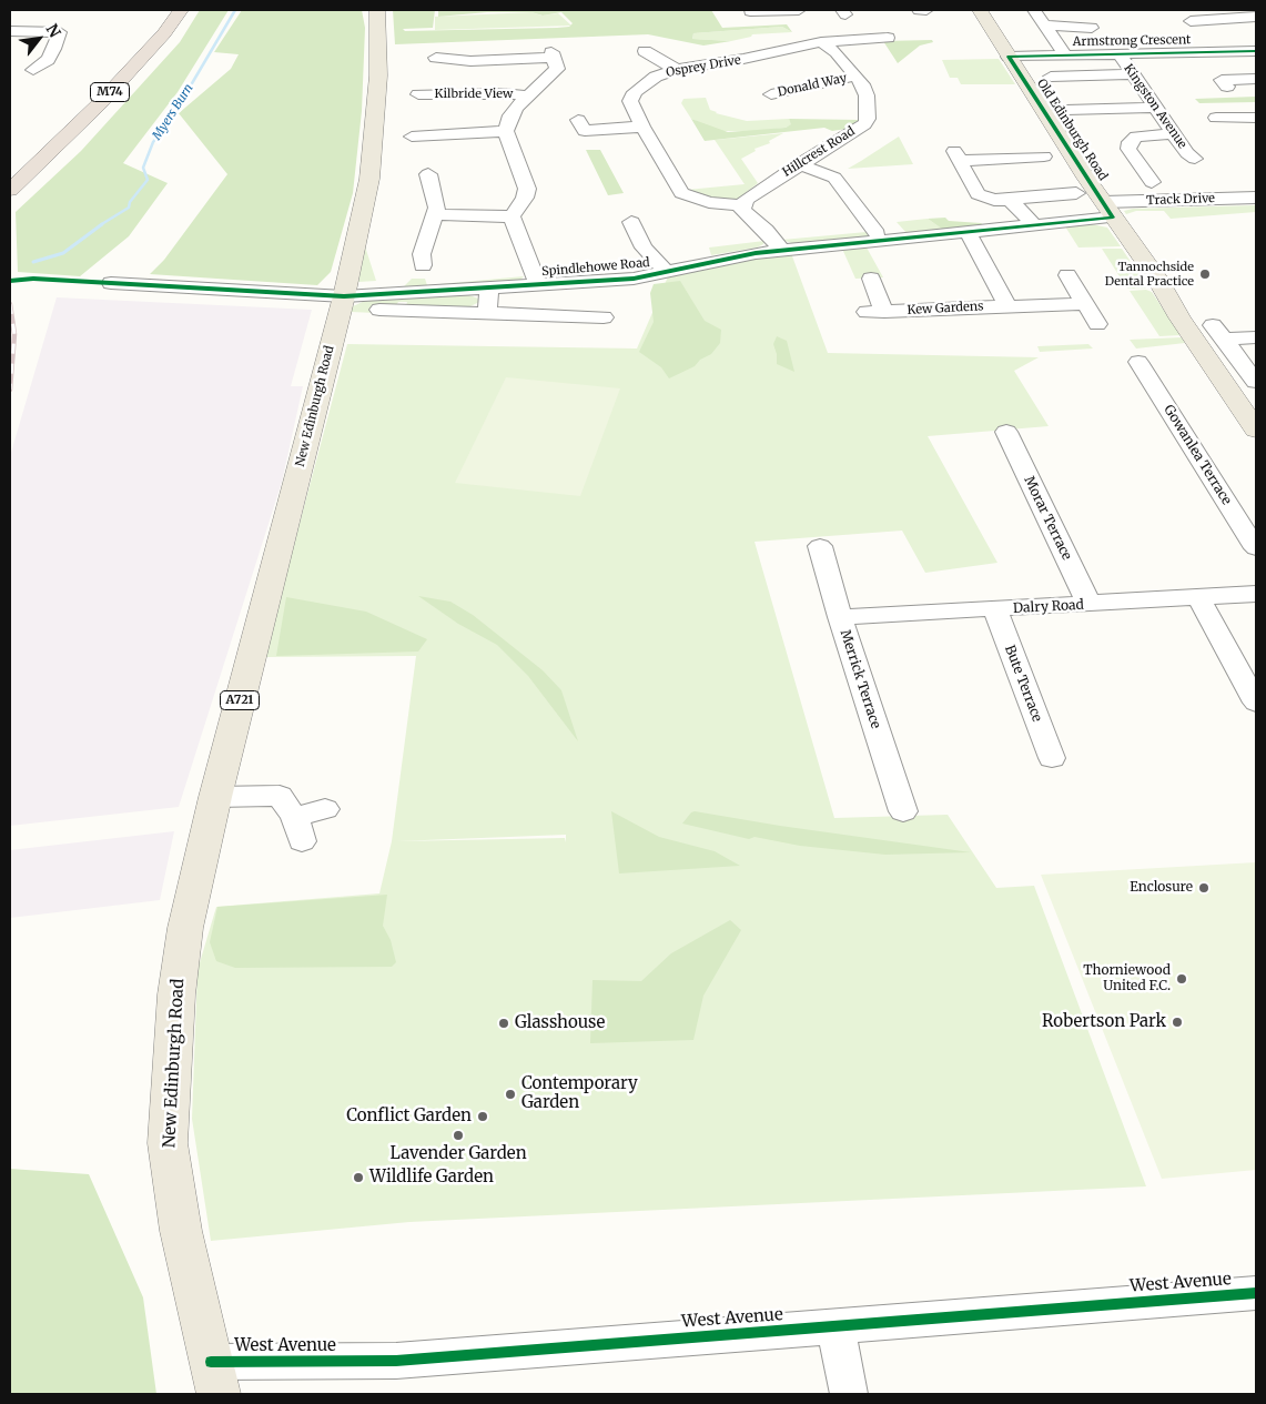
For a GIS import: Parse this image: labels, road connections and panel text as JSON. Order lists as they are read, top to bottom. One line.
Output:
{"streets":{"highway":["M74"],"main road":["Old Edinburgh Road","New Edinburgh Road","A721"],"street":["Armstrong Crescent","Osprey Drive","Donald Way","Kilbride View","Kingston Avenue","Hillcrest Road","Track Drive","Spindlehowe Road","Kew Gardens","Gowanlea Terrace","Morar Terrace","Dalry Road","Merrick Terrace","Bute Terrace","West Avenue"]},"crossings":[["Armstrong Crescent","Kingston Avenue"],["Armstrong Crescent","Old Edinburgh Road"],["Osprey Drive","Hillcrest Road"],["Donald Way","Hillcrest Road"],["Old Edinburgh Road","Track Drive"],["Old Edinburgh Road","Spindlehowe Road"],["Track Drive","Spindlehowe Road"],["Spindlehowe Road","Kew Gardens"],["Spindlehowe Road","New Edinburgh Road"],["New Edinburgh Road","West Avenue"],["Morar Terrace","Dalry Road"],["Dalry Road","Merrick Terrace"],["Dalry Road","Bute Terrace"]],"water":["Myers Burn"],"places":["Tannochside Dental Practice","Enclosure","Thorniewood United F.C.","Robertson Park","Glasshouse","Contemporary Garden","Conflict Garden","Lavender Garden","Wildlife Garden"],"north":"top right"}
